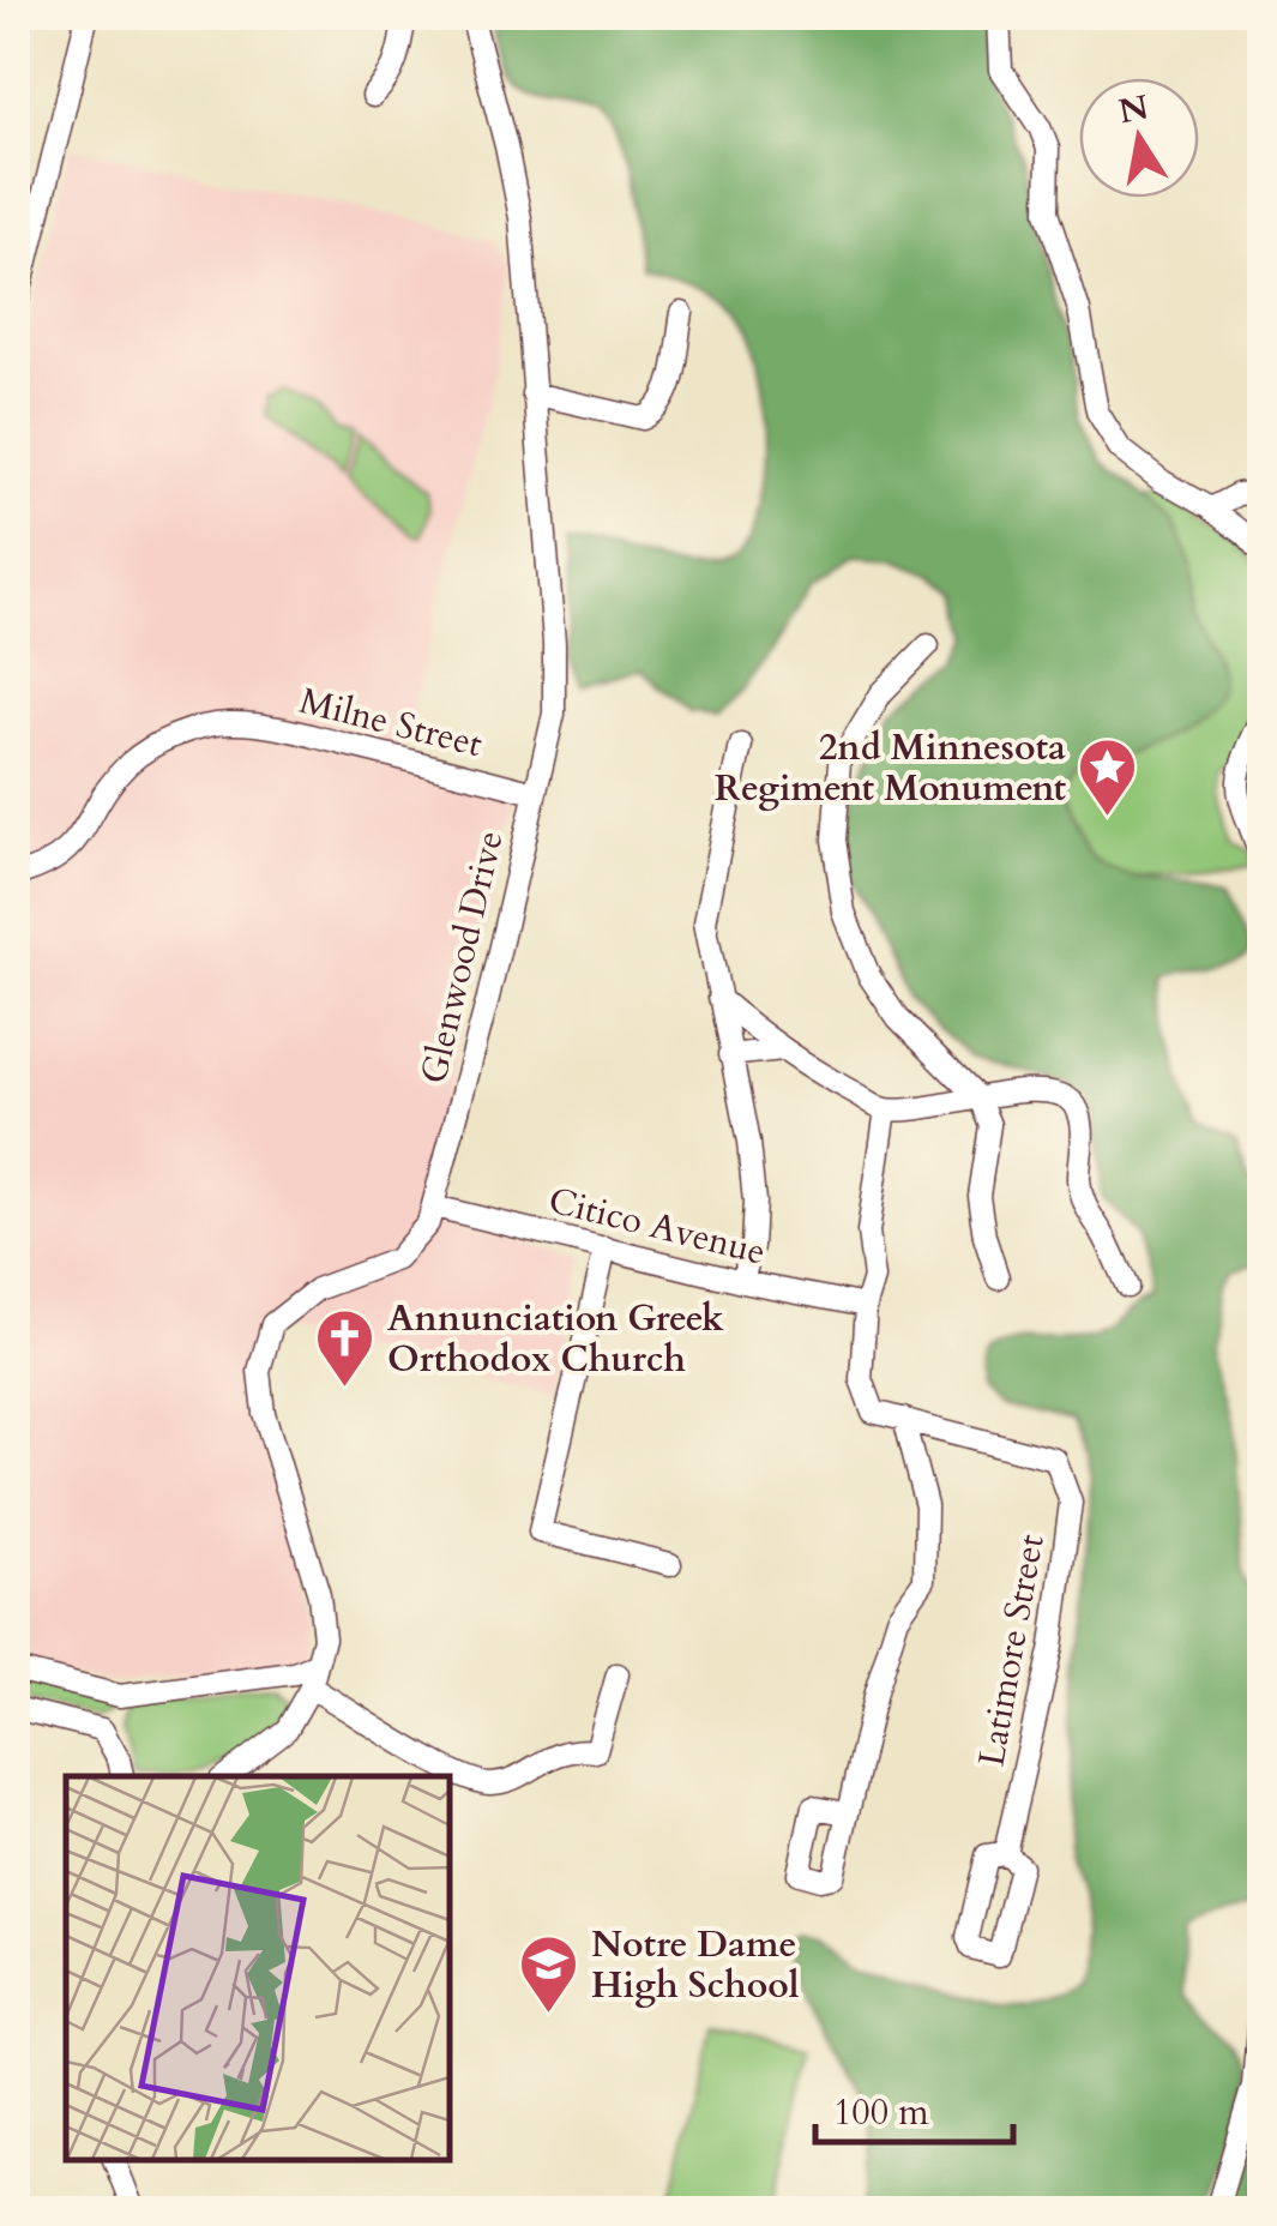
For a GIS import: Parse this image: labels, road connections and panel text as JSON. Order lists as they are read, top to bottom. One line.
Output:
{"streets":{"street":["Milne Street","Glenwood Drive","Citico Avenue","Latimore Street"]},"crossings":[["Milne Street","Glenwood Drive"],["Glenwood Drive","Citico Avenue"]],"places":{"place":["2nd Minnesota Regiment Monument"],"church":["Annunciation Greek Orthodox Church"],"school or university":["Notre Dame High School"]},"scale_bar":"100 m","north":"top"}
